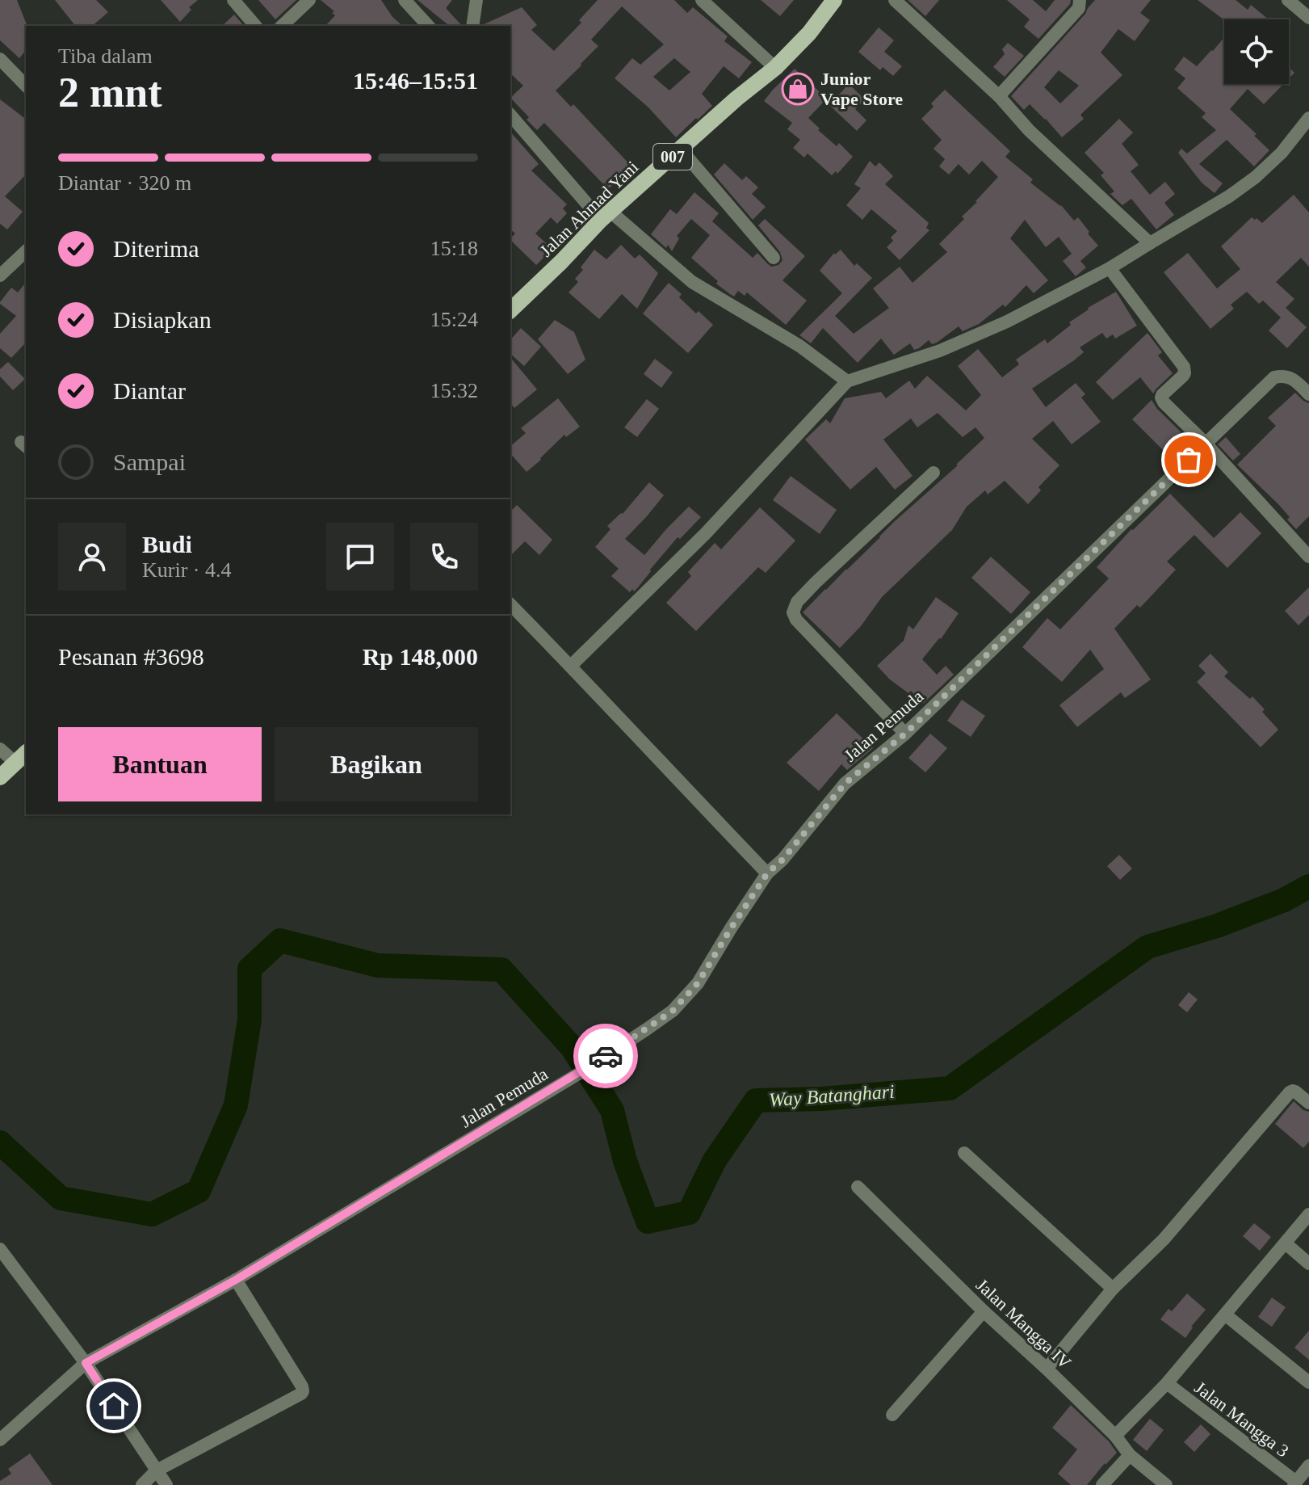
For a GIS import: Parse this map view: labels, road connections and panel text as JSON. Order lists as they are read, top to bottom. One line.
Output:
{"streets":{"main road":["007","Jalan Ahmad Yani"],"street":["Jalan Pemuda","Jalan Mangga IV","Jalan Mangga 3"]},"water":["Way Batanghari"],"places":{"shop":["Junior Vape Store"]},"page":{"heading":["2 mnt","Tiba dalam","15:46–15:51"],"panel":["Budi","Kurir · 4.4","Pesanan #3698","Rp 148,000"],"bar":"Diantar · 320 m","list":[["Diterima","15:18"],["Disiapkan","15:24"],["Diantar","15:32"],"Sampai"],"buttons":["Bantuan","Bagikan"]}}
